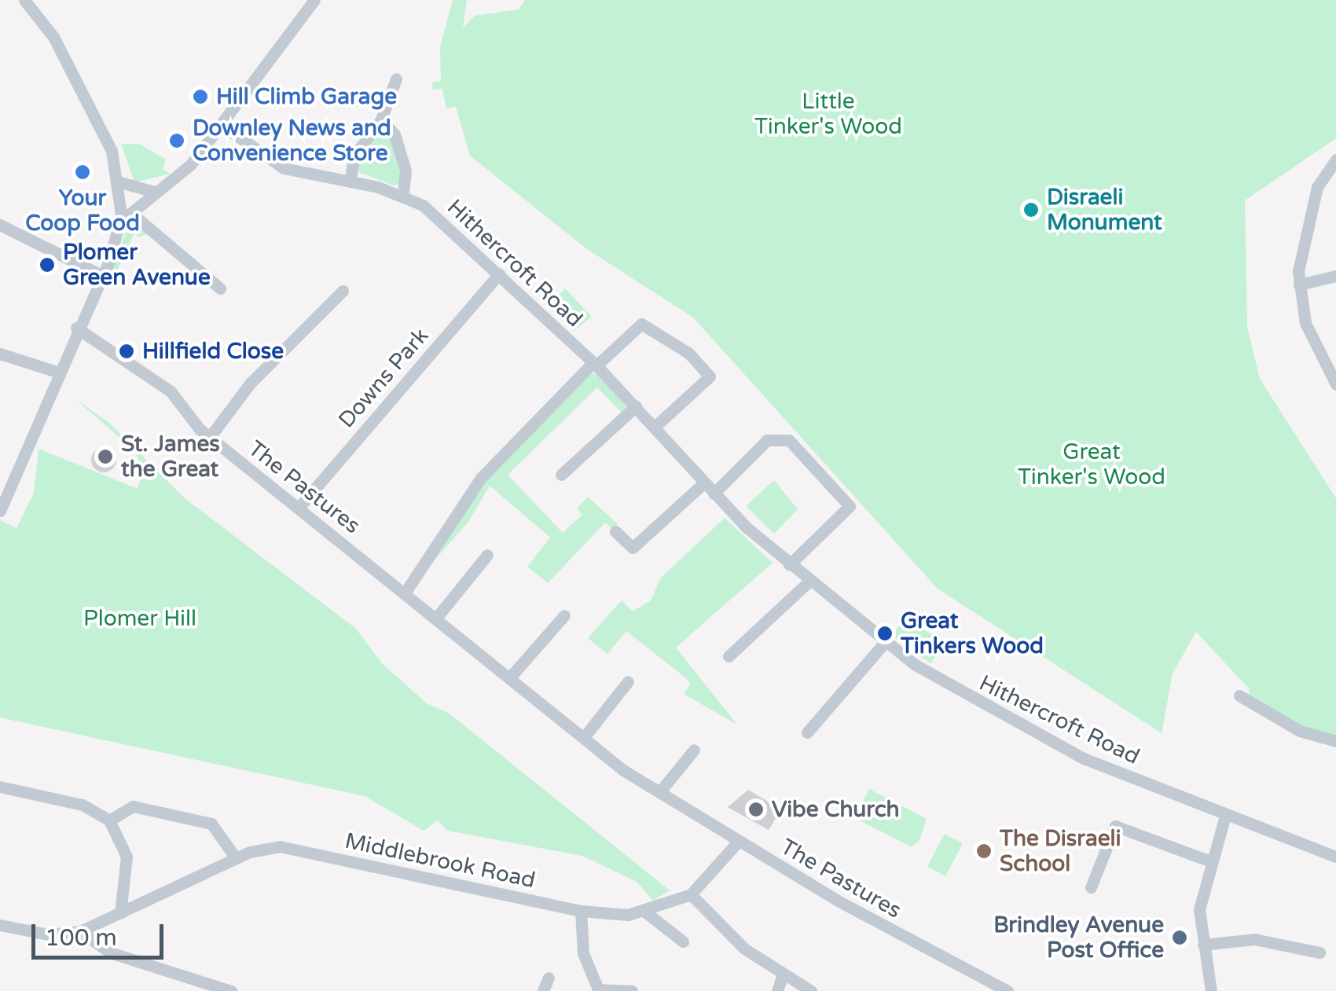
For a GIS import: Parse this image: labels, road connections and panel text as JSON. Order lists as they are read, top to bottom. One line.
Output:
{"streets":{"street":["Hithercroft Road","Downs Park","The Pastures","Middlebrook Road"]},"crossings":[["Hithercroft Road","Downs Park"],["Downs Park","The Pastures"],["The Pastures","Middlebrook Road"]],"parks":["Little Tinker's Wood","Great Tinker's Wood","Plomer Hill"],"places":["Hill Climb Garage","Downley News and Convenience Store","Your Coop Food","Disraeli Monument","Plomer Green Avenue","Hillfield Close","St. James the Great","Great Tinkers Wood","Vibe Church","The Disraeli School","Brindley Avenue Post Office"],"scale_bar":"100 m"}
